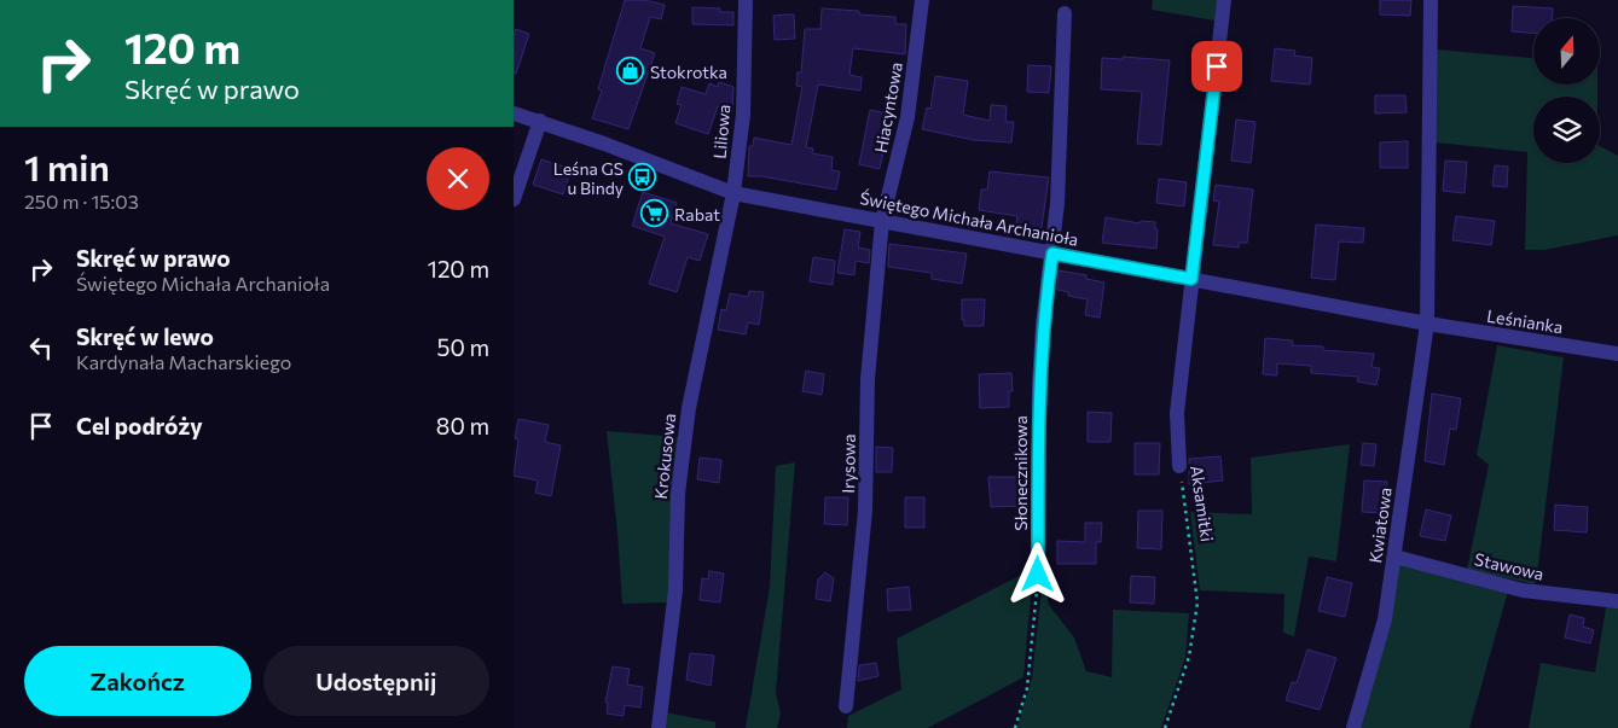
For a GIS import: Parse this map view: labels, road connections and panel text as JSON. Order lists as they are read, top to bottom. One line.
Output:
{"streets":{"street":["Hiacyntowa","Liliowa","Świętego Michała Archanioła","Leśnianka","Krokusowa","Irysowa","Słonecznikowa","Aksamitki","Kwiatowa","Stawowa"]},"crossings":[["Hiacyntowa","Świętego Michała Archanioła"],["Hiacyntowa","Irysowa"],["Liliowa","Świętego Michała Archanioła"],["Liliowa","Krokusowa"],["Świętego Michała Archanioła","Leśnianka"],["Świętego Michała Archanioła","Krokusowa"],["Świętego Michała Archanioła","Irysowa"],["Świętego Michała Archanioła","Słonecznikowa"],["Świętego Michała Archanioła","Aksamitki"],["Świętego Michała Archanioła","Kwiatowa"],["Leśnianka","Kwiatowa"],["Kwiatowa","Stawowa"]],"places":{"shop":["Stokrotka"],"bus stop":["Leśna GS u Bindy"],"supermarket":["Rabat"]},"north":"top","page":{"turn":["120 m","Skręć w prawo"],"heading":["1 min","250 m · 15:03"],"list":[{"name":"Skręć w prawo","note":"Świętego Michała Archanioła","value":"120 m"},{"name":"Skręć w lewo","note":"Kardynała Macharskiego","value":"50 m"},{"name":"Cel podróży","value":"80 m"}],"buttons":["Zakończ","Udostępnij"]}}
